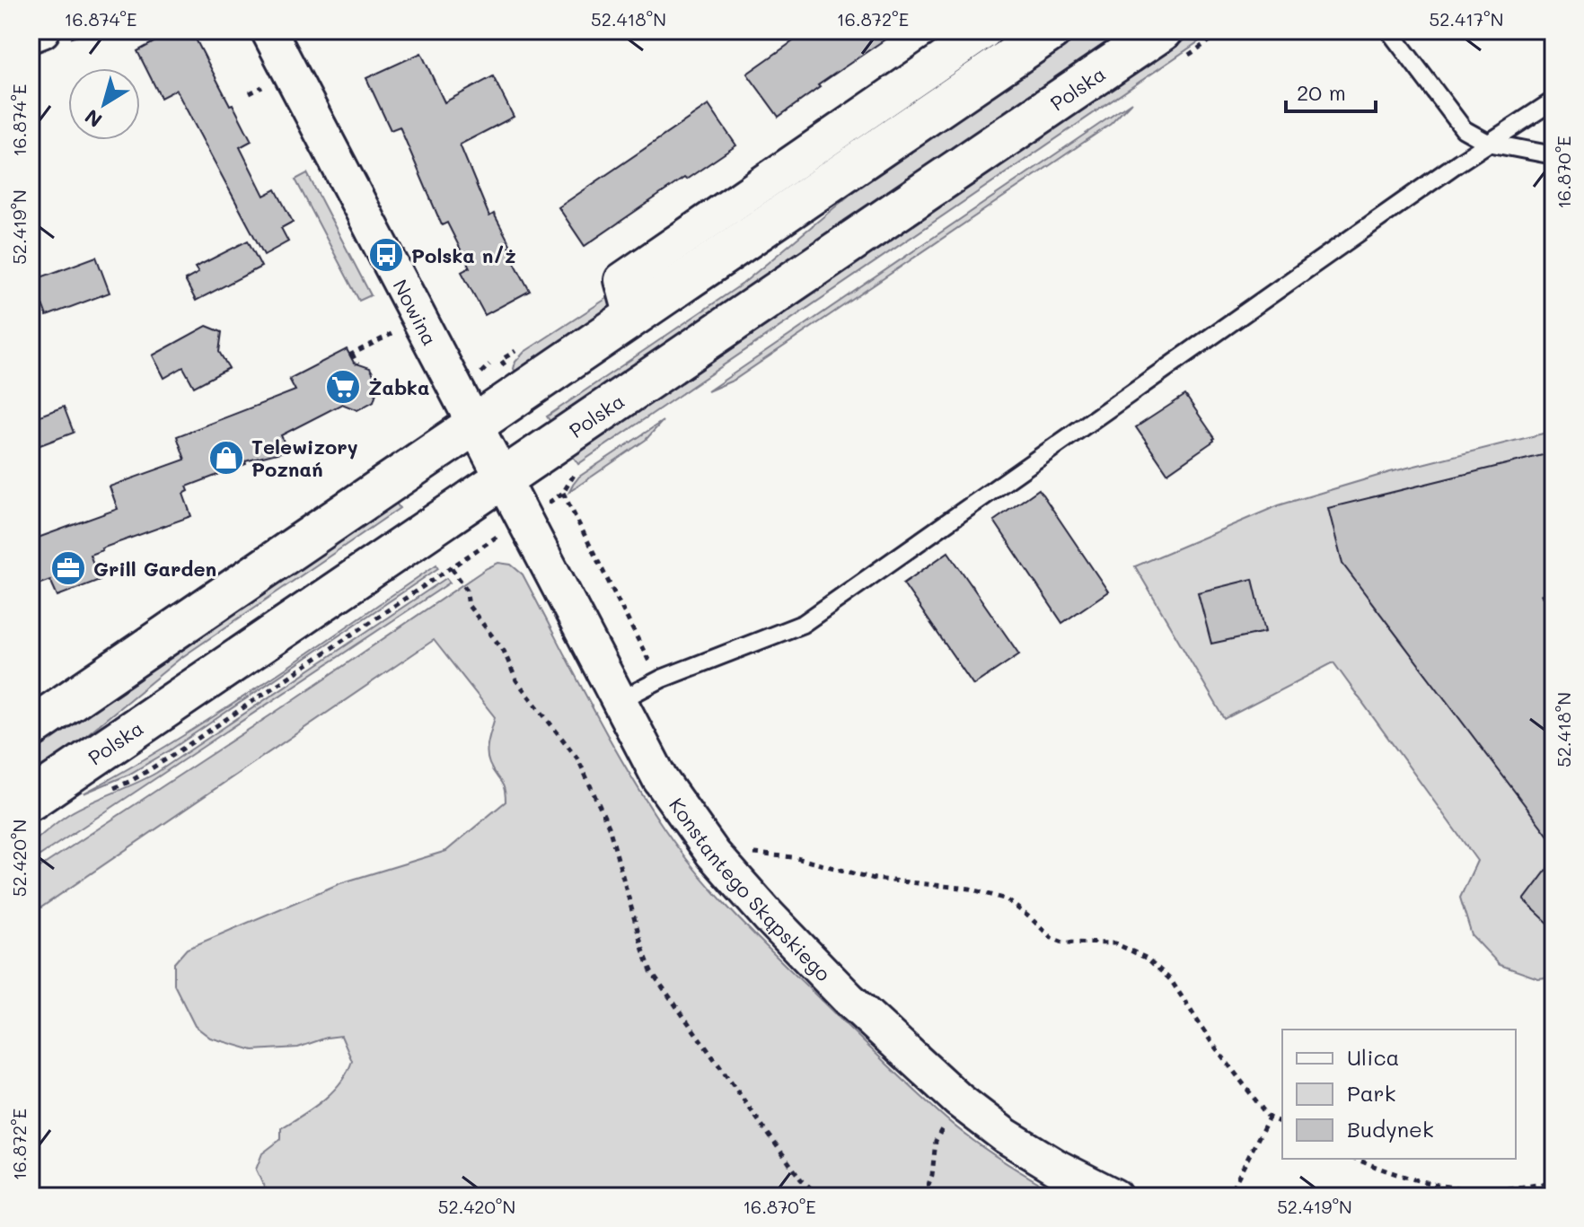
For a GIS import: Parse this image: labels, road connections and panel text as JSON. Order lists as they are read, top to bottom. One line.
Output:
{"streets":{"street":["Polska","Nowina","Konstantego Skąpskiego"]},"crossings":[["Polska","Nowina"],["Polska","Konstantego Skąpskiego"],["Nowina","Konstantego Skąpskiego"]],"places":{"bus stop":["Polska n/ż"],"supermarket":["Żabka"],"shop":["Telewizory Poznań"],"office":["Grill Garden"]},"legend":["Ulica","Park","Budynek"],"scale_bar":"20 m","north":"bottom left","coordinates":["16.874°E","52.418°N","16.872°E","52.417°N","16.870°E","52.419°N","52.420°N"]}
